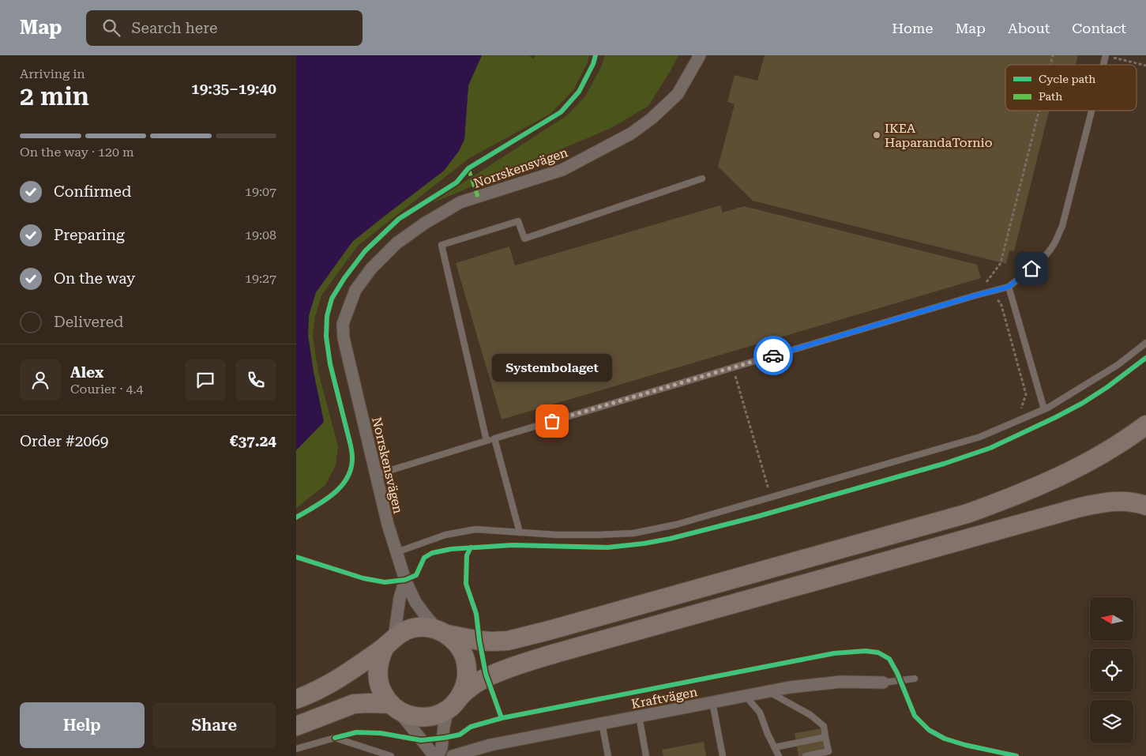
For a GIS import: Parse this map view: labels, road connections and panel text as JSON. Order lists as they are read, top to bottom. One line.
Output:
{"streets":{"street":["Norrskensvägen","Kraftvägen"]},"places":["IKEA HaparandaTornio","Systembolaget"],"legend":["Cycle path","Path"],"north":"left","page":{"header":"Map","search":"Search here","nav":["Home","Map","About","Contact"],"heading":["2 min","Arriving in","19:35–19:40"],"panel":["Alex","Courier · 4.4","Order #2069","€37.24"],"bar":"On the way · 120 m","list":[["Confirmed","19:07"],["Preparing","19:08"],["On the way","19:27"],"Delivered"],"bubble":"Systembolaget","buttons":["Help","Share"]}}
